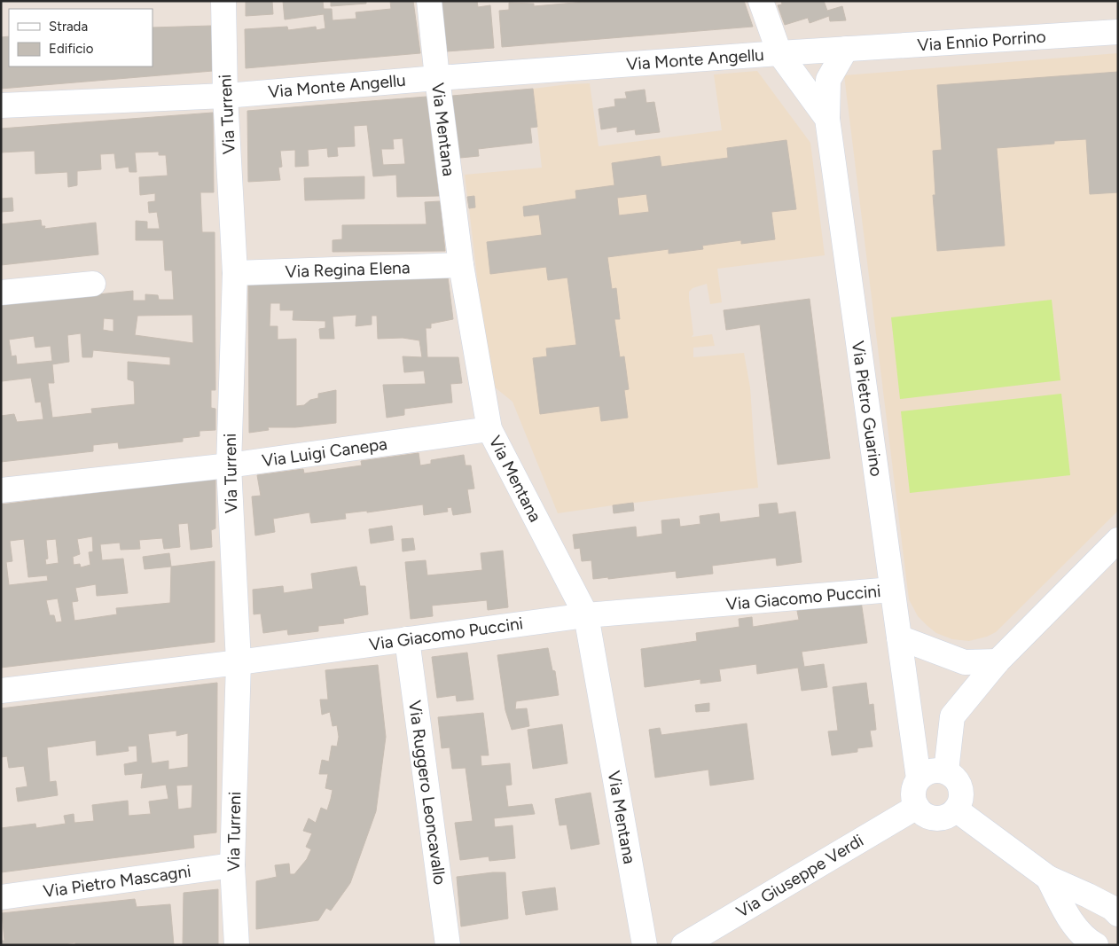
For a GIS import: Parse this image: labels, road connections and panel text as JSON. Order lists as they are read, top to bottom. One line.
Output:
{"streets":{"street":["Via Ennio Porrino","Via Monte Angellu","Via Turreni","Via Mentana","Via Regina Elena","Via Pietro Guarino","Via Luigi Canepa","Via Giacomo Puccini","Via Ruggero Leoncavallo","Via Giuseppe Verdi","Via Pietro Mascagni"]},"crossings":[["Via Ennio Porrino","Via Monte Angellu"],["Via Ennio Porrino","Via Pietro Guarino"],["Via Monte Angellu","Via Turreni"],["Via Monte Angellu","Via Mentana"],["Via Monte Angellu","Via Pietro Guarino"],["Via Turreni","Via Regina Elena"],["Via Turreni","Via Luigi Canepa"],["Via Turreni","Via Giacomo Puccini"],["Via Turreni","Via Pietro Mascagni"],["Via Mentana","Via Regina Elena"],["Via Mentana","Via Luigi Canepa"],["Via Mentana","Via Giacomo Puccini"],["Via Pietro Guarino","Via Giacomo Puccini"],["Via Pietro Guarino","Via Giuseppe Verdi"],["Via Giacomo Puccini","Via Ruggero Leoncavallo"]],"legend":["Strada","Edificio"]}
